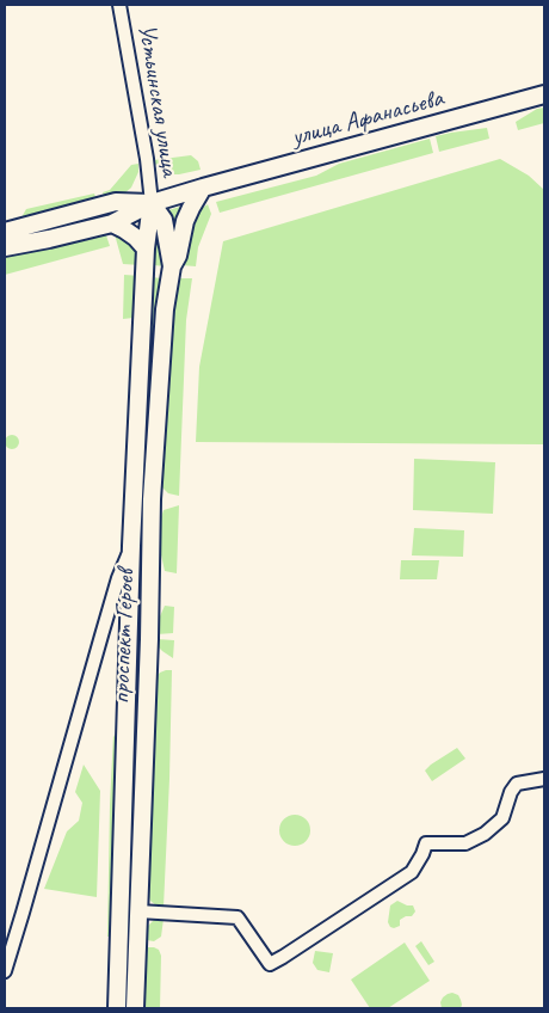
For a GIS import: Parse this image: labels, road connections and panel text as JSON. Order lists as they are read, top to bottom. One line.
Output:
{"streets":{"main road":["улица Афанасьева","проспект Героев"],"street":["Устьинская улица"]},"crossings":[["Устьинская улица","улица Афанасьева"],["Устьинская улица","проспект Героев"],["улица Афанасьева","проспект Героев"]]}
